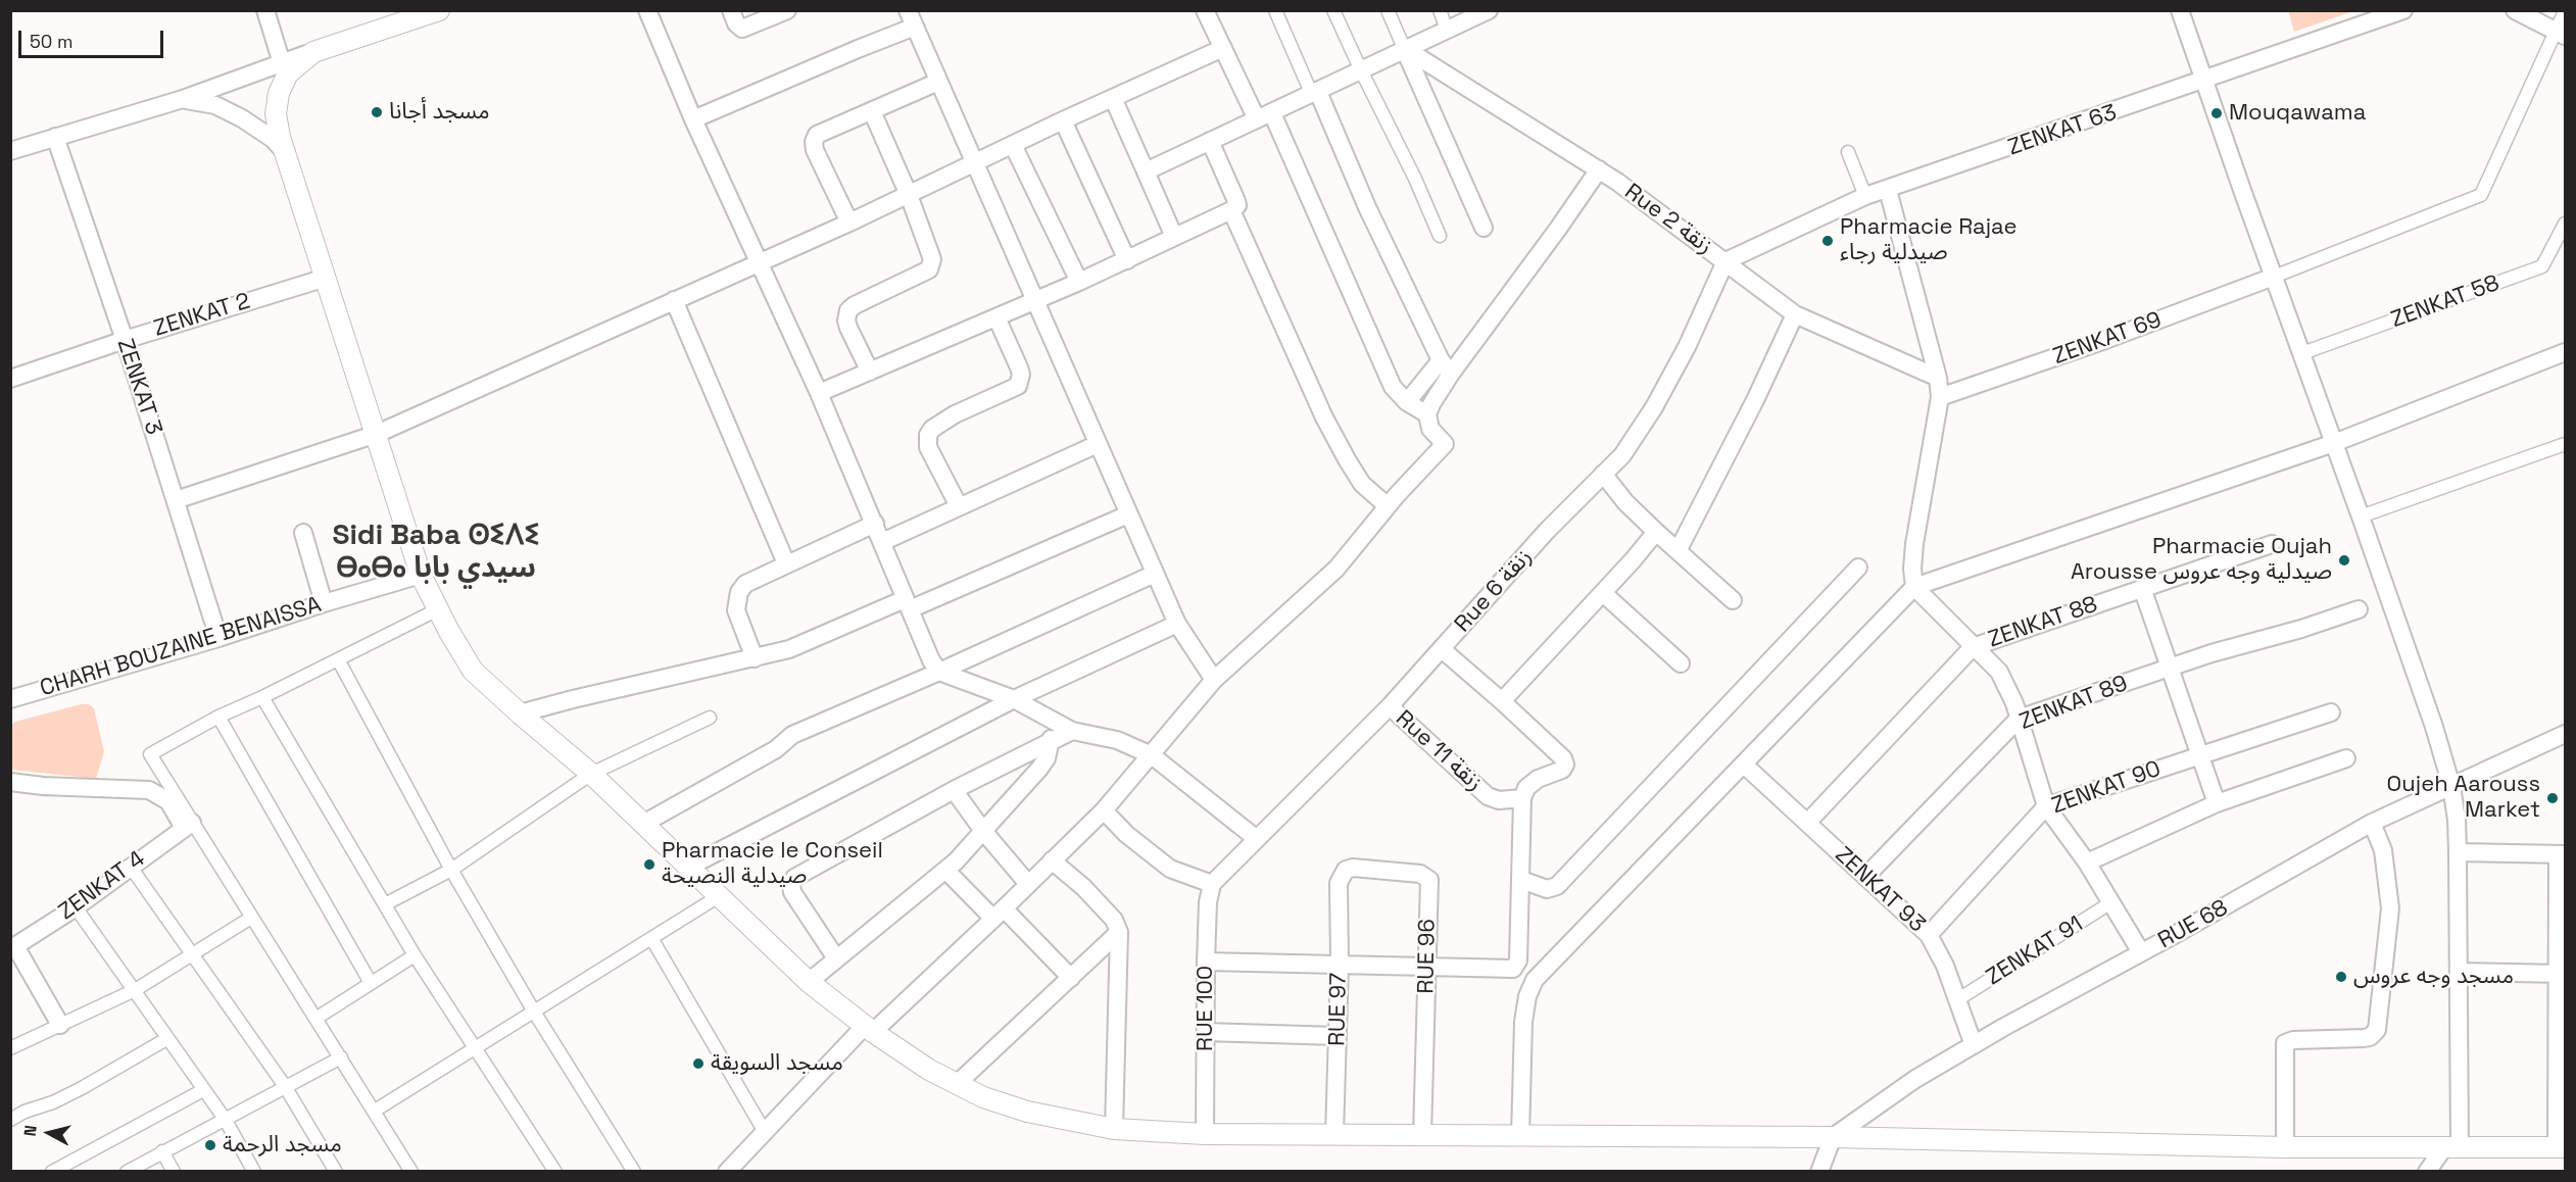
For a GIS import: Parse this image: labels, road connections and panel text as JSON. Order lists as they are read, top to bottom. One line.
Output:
{"streets":{"street":["ZENKAT 63","Rue 2 زنقة","ZENKAT 58","ZENKAT 2","ZENKAT 69","ZENKAT 3","Rue 6 زنقة","ZENKAT 88","CHARH BOUZAINE BENAISSA","ZENKAT 89","Rue 11 زنقة","ZENKAT 90","ZENKAT 4","ZENKAT 93","RUE 68","ZENKAT 91","RUE 96","RUE 100","RUE 97"]},"crossings":[["ZENKAT 63","Rue 2 زنقة"],["ZENKAT 63","Rue 6 زنقة"],["Rue 2 زنقة","Rue 6 زنقة"],["ZENKAT 2","ZENKAT 3"],["ZENKAT 3","CHARH BOUZAINE BENAISSA"],["Rue 6 زنقة","Rue 11 زنقة"],["Rue 6 زنقة","RUE 100"],["ZENKAT 88","ZENKAT 93"],["ZENKAT 89","ZENKAT 93"],["ZENKAT 90","ZENKAT 93"],["ZENKAT 93","RUE 68"],["ZENKAT 93","ZENKAT 91"],["RUE 96","RUE 97"]],"districts":["Sidi Baba ⵙⵉⴷⵉ ⴱⴰⴱⴰ سيدي بابا"],"places":["مسجد أجانا","Mouqawama","Pharmacie Rajae صيدلية رجاء","Pharmacie Oujah Arousse صيدلية وجه عروس","Oujeh Aarouss Market","Pharmacie le Conseil صيدلية النصيحة","مسجد وجه عروس","مسجد السويقة","مسجد الرحمة"],"scale_bar":"50 m","north":"left"}
